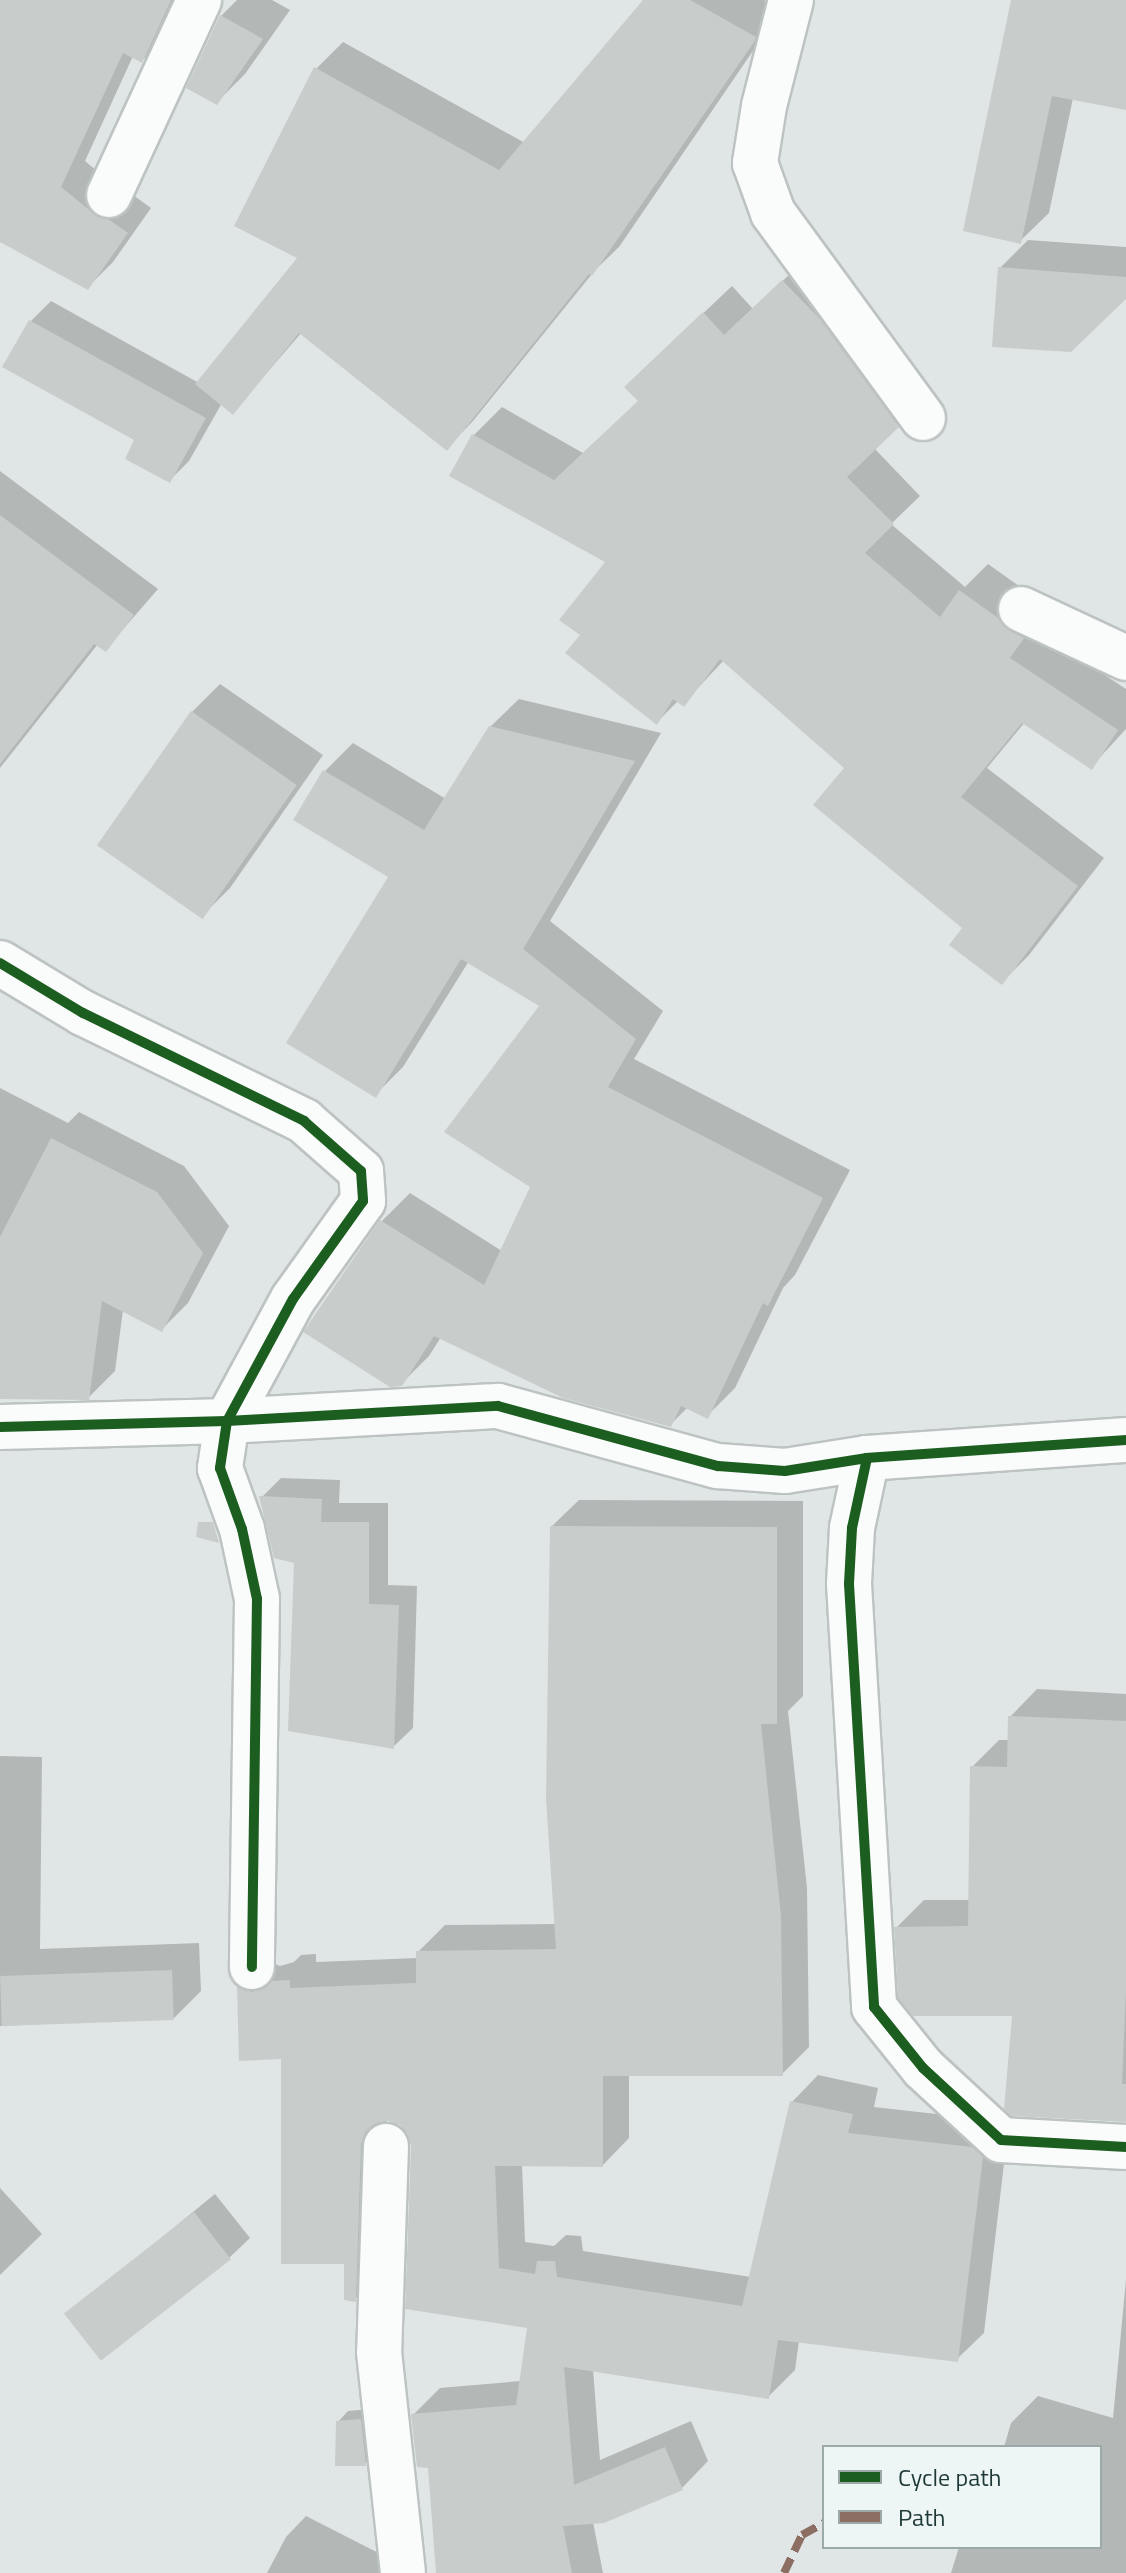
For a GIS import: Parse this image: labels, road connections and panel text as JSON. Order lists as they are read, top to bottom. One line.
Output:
{"legend":["Cycle path","Path"]}
